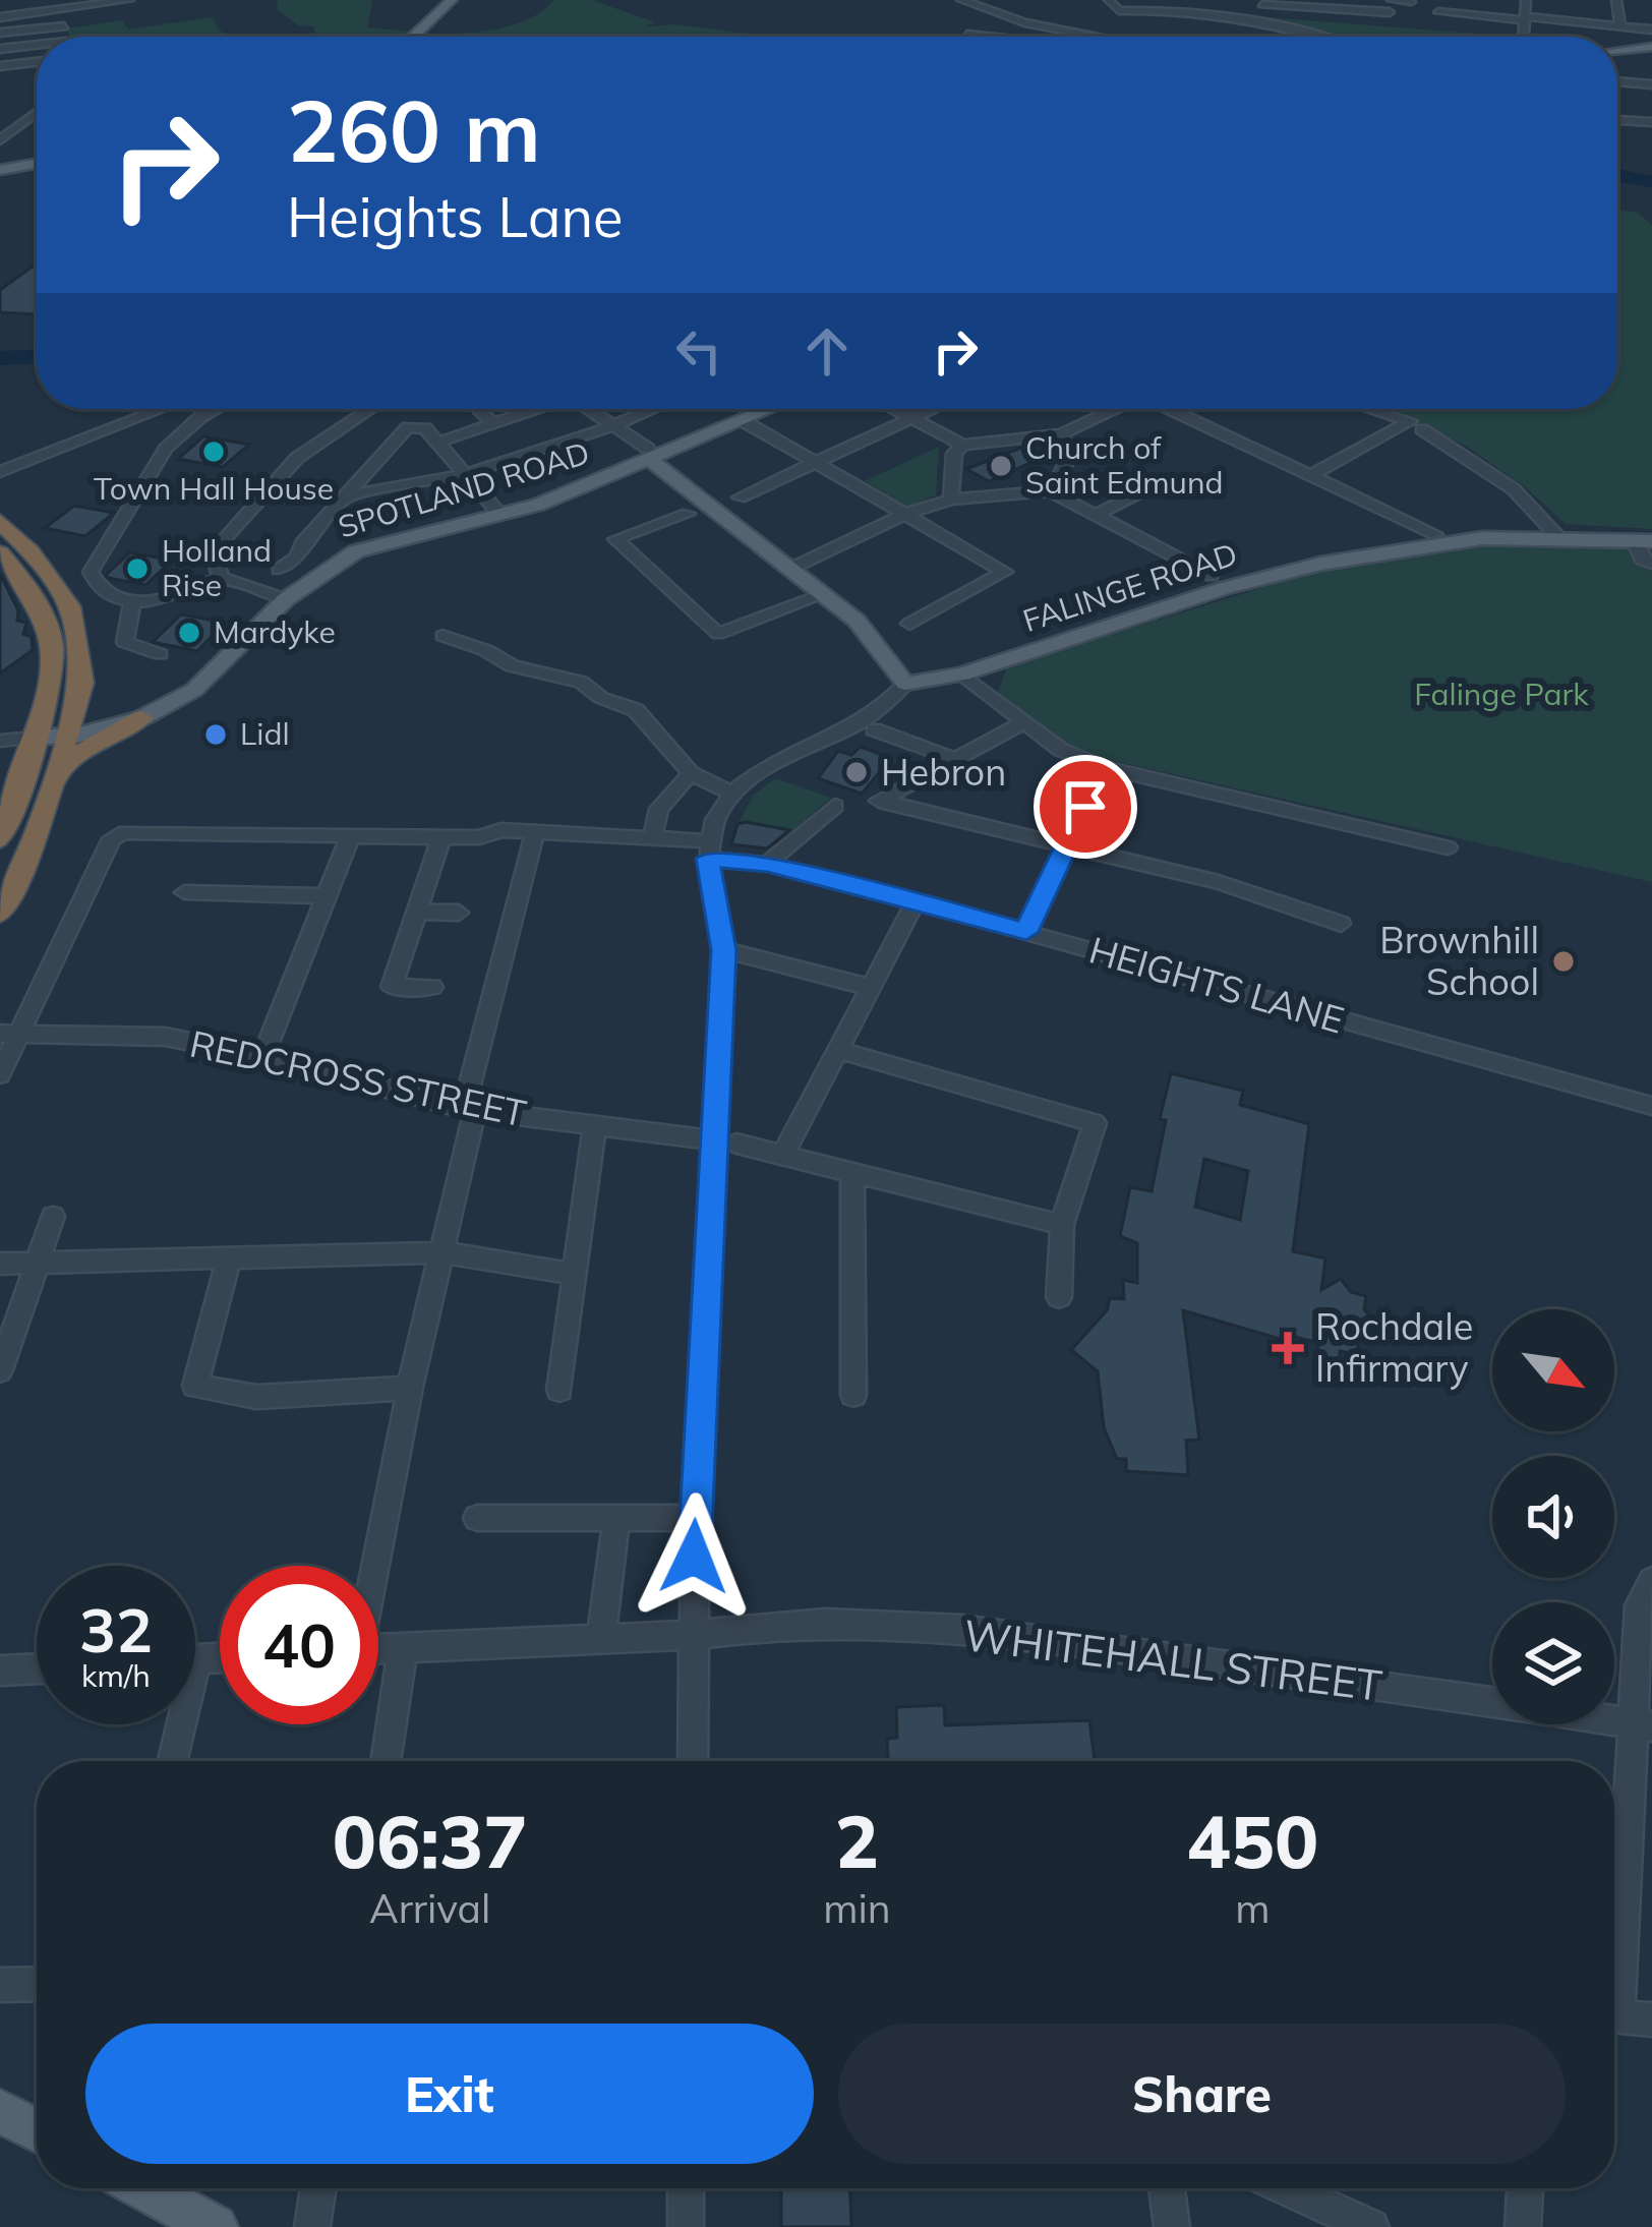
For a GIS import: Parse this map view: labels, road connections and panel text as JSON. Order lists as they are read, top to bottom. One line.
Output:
{"streets":{"main road":["SPOTLAND ROAD","FALINGE ROAD"],"street":["HEIGHTS LANE","REDCROSS STREET","WHITEHALL STREET"]},"crossings":[["FALINGE ROAD","HEIGHTS LANE"],["HEIGHTS LANE","REDCROSS STREET"]],"parks":["Falinge Park"],"places":{"other":["Town Hall House","Church of Saint Edmund","Holland Rise","Mardyke","Lidl","Hebron","Brownhill School"],"health":["Rochdale Infirmary"]},"north":"bottom right","page":{"turn":["260 m","Heights Lane"],"speed":"32 km/h","limit":"40","eta":["06:37","Arrival","2","min","450","m"],"buttons":["Exit","Share"]}}
